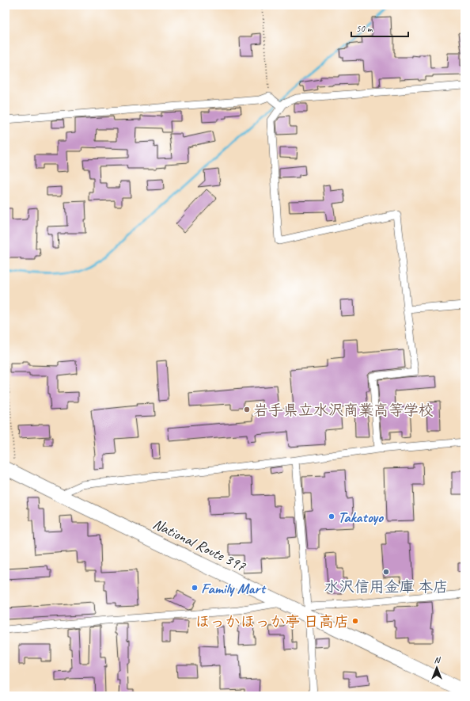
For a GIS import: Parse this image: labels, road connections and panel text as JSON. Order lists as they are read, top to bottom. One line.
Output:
{"streets":{"highway":["National Route 397"]},"places":["岩手県立水沢商業高等学校","Takatoyo","水沢信用金庫 本店","Family Mart","ほっかほっか亭 日高店"],"scale_bar":"50 m","north":"top"}
